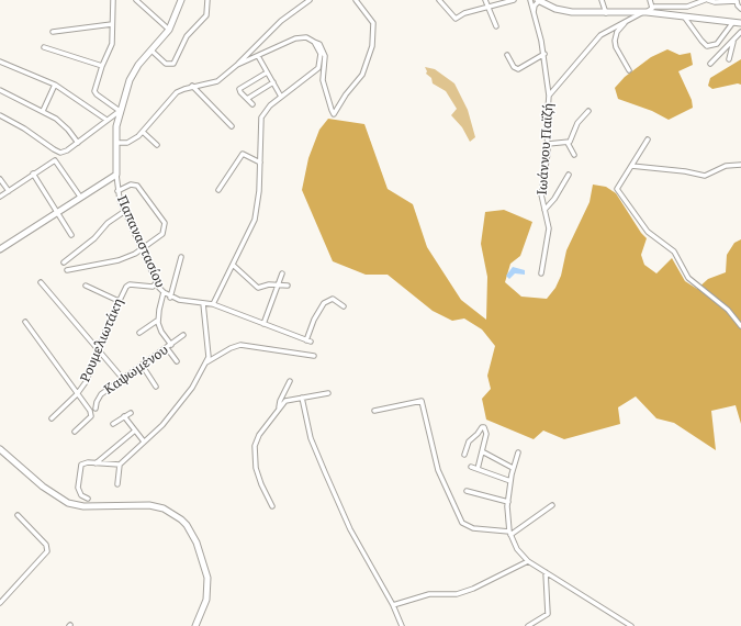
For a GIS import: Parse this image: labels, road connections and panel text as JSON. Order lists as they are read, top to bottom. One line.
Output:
{"streets":{"main road":["Παπαναστασίου"],"street":["Ιωάννου Παϊζή","Ρουμελιωτάκη","Καψωμένου"]},"crossings":[["Παπαναστασίου","Ρουμελιωτάκη"]]}
